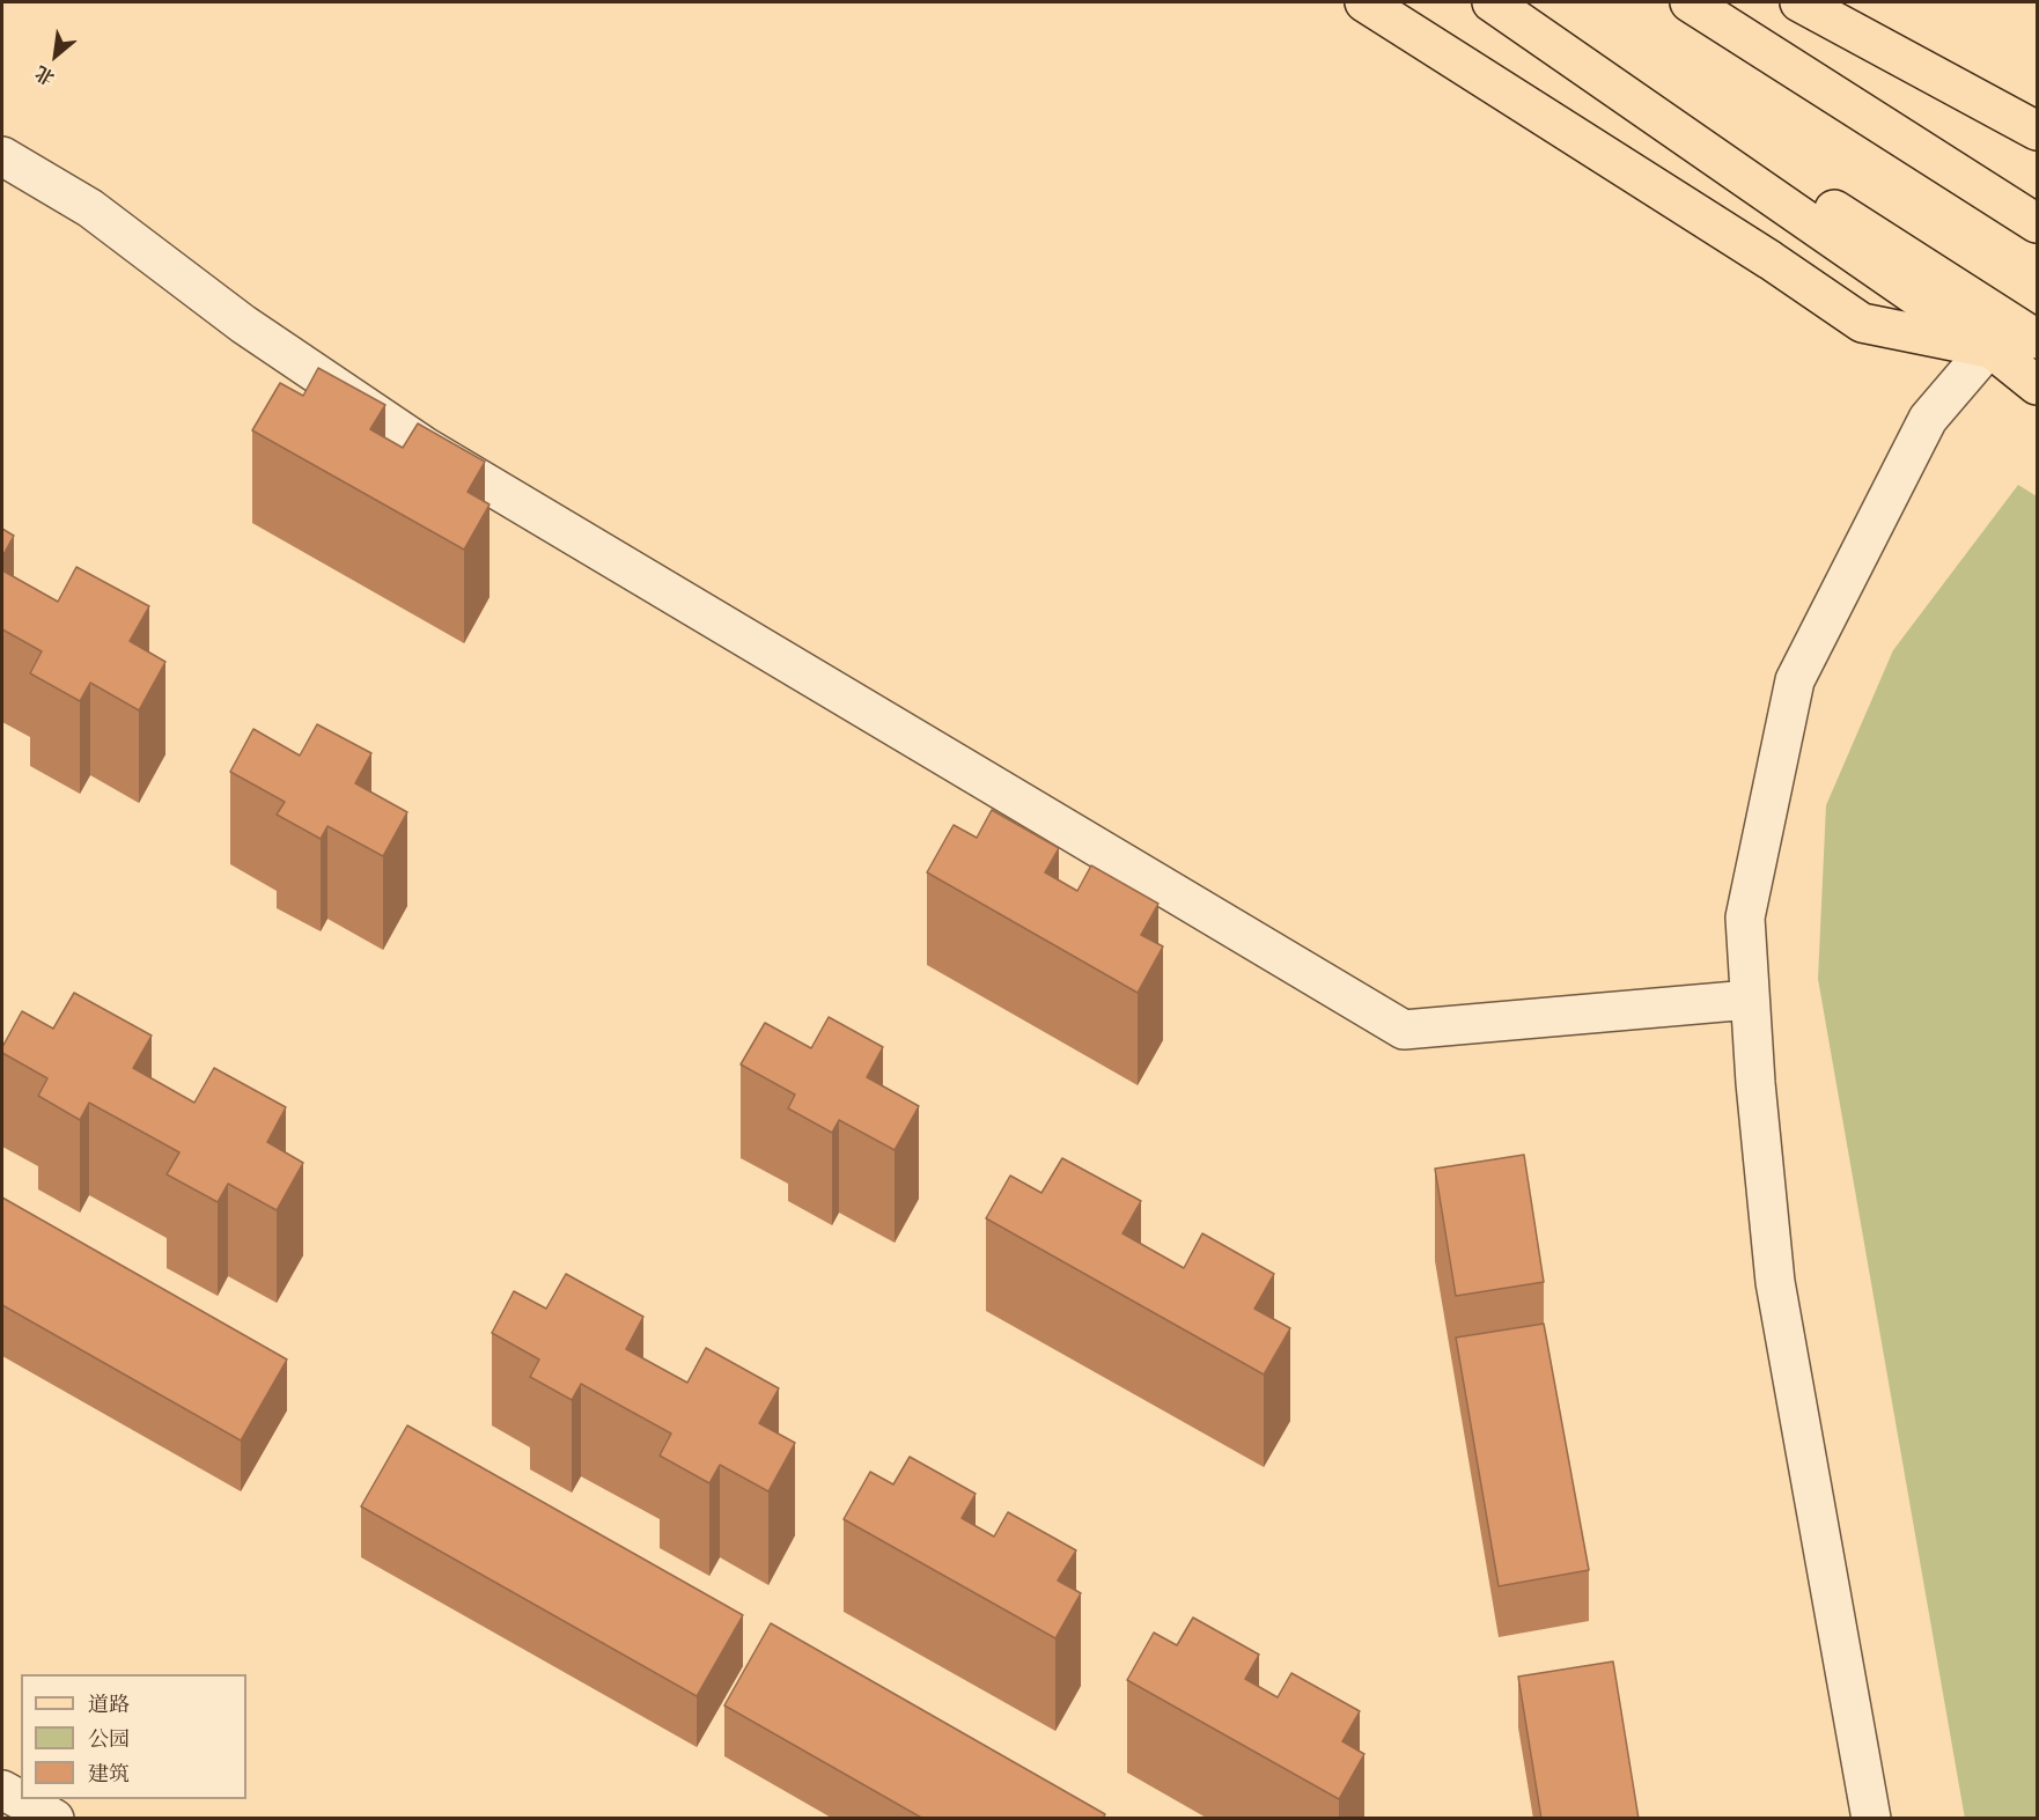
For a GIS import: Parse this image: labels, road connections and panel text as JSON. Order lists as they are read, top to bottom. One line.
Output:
{"legend":["道路","公园","建筑"],"north":"bottom left"}
